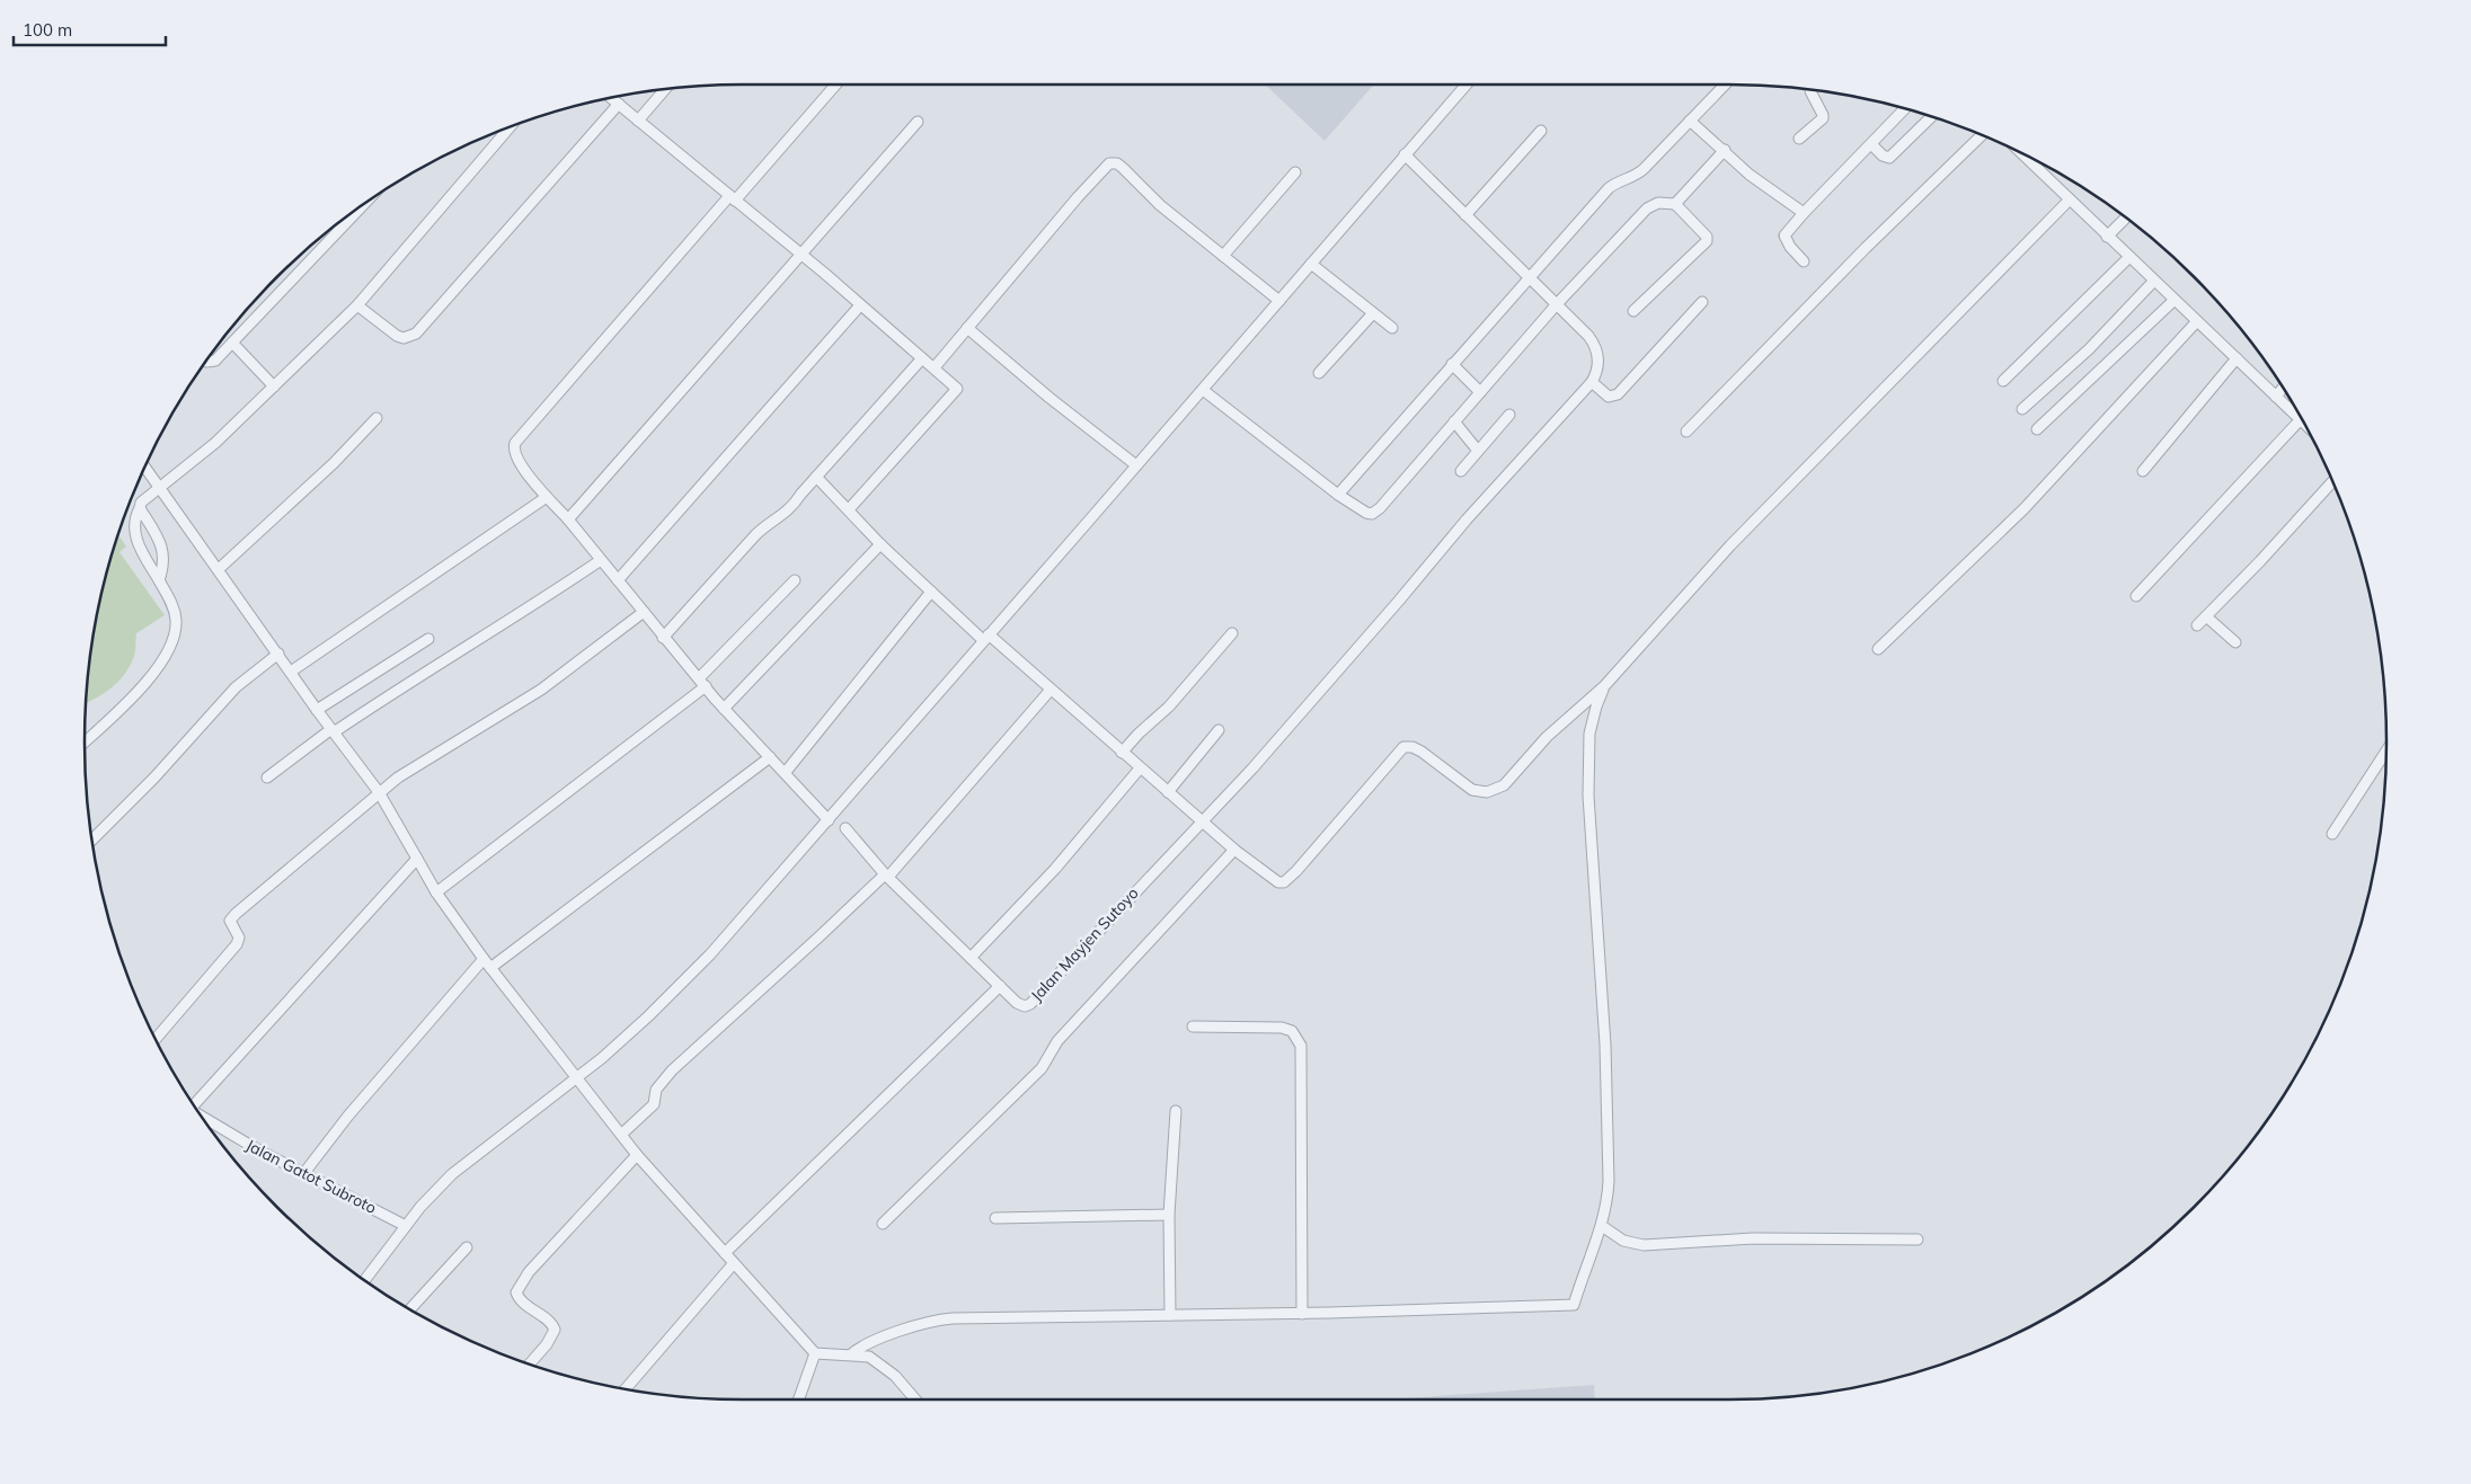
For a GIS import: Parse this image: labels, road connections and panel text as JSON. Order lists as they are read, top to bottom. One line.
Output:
{"streets":{"street":["Jalan Mayjen Sutoyo","Jalan Gatot Subroto"]},"scale_bar":"100 m"}
